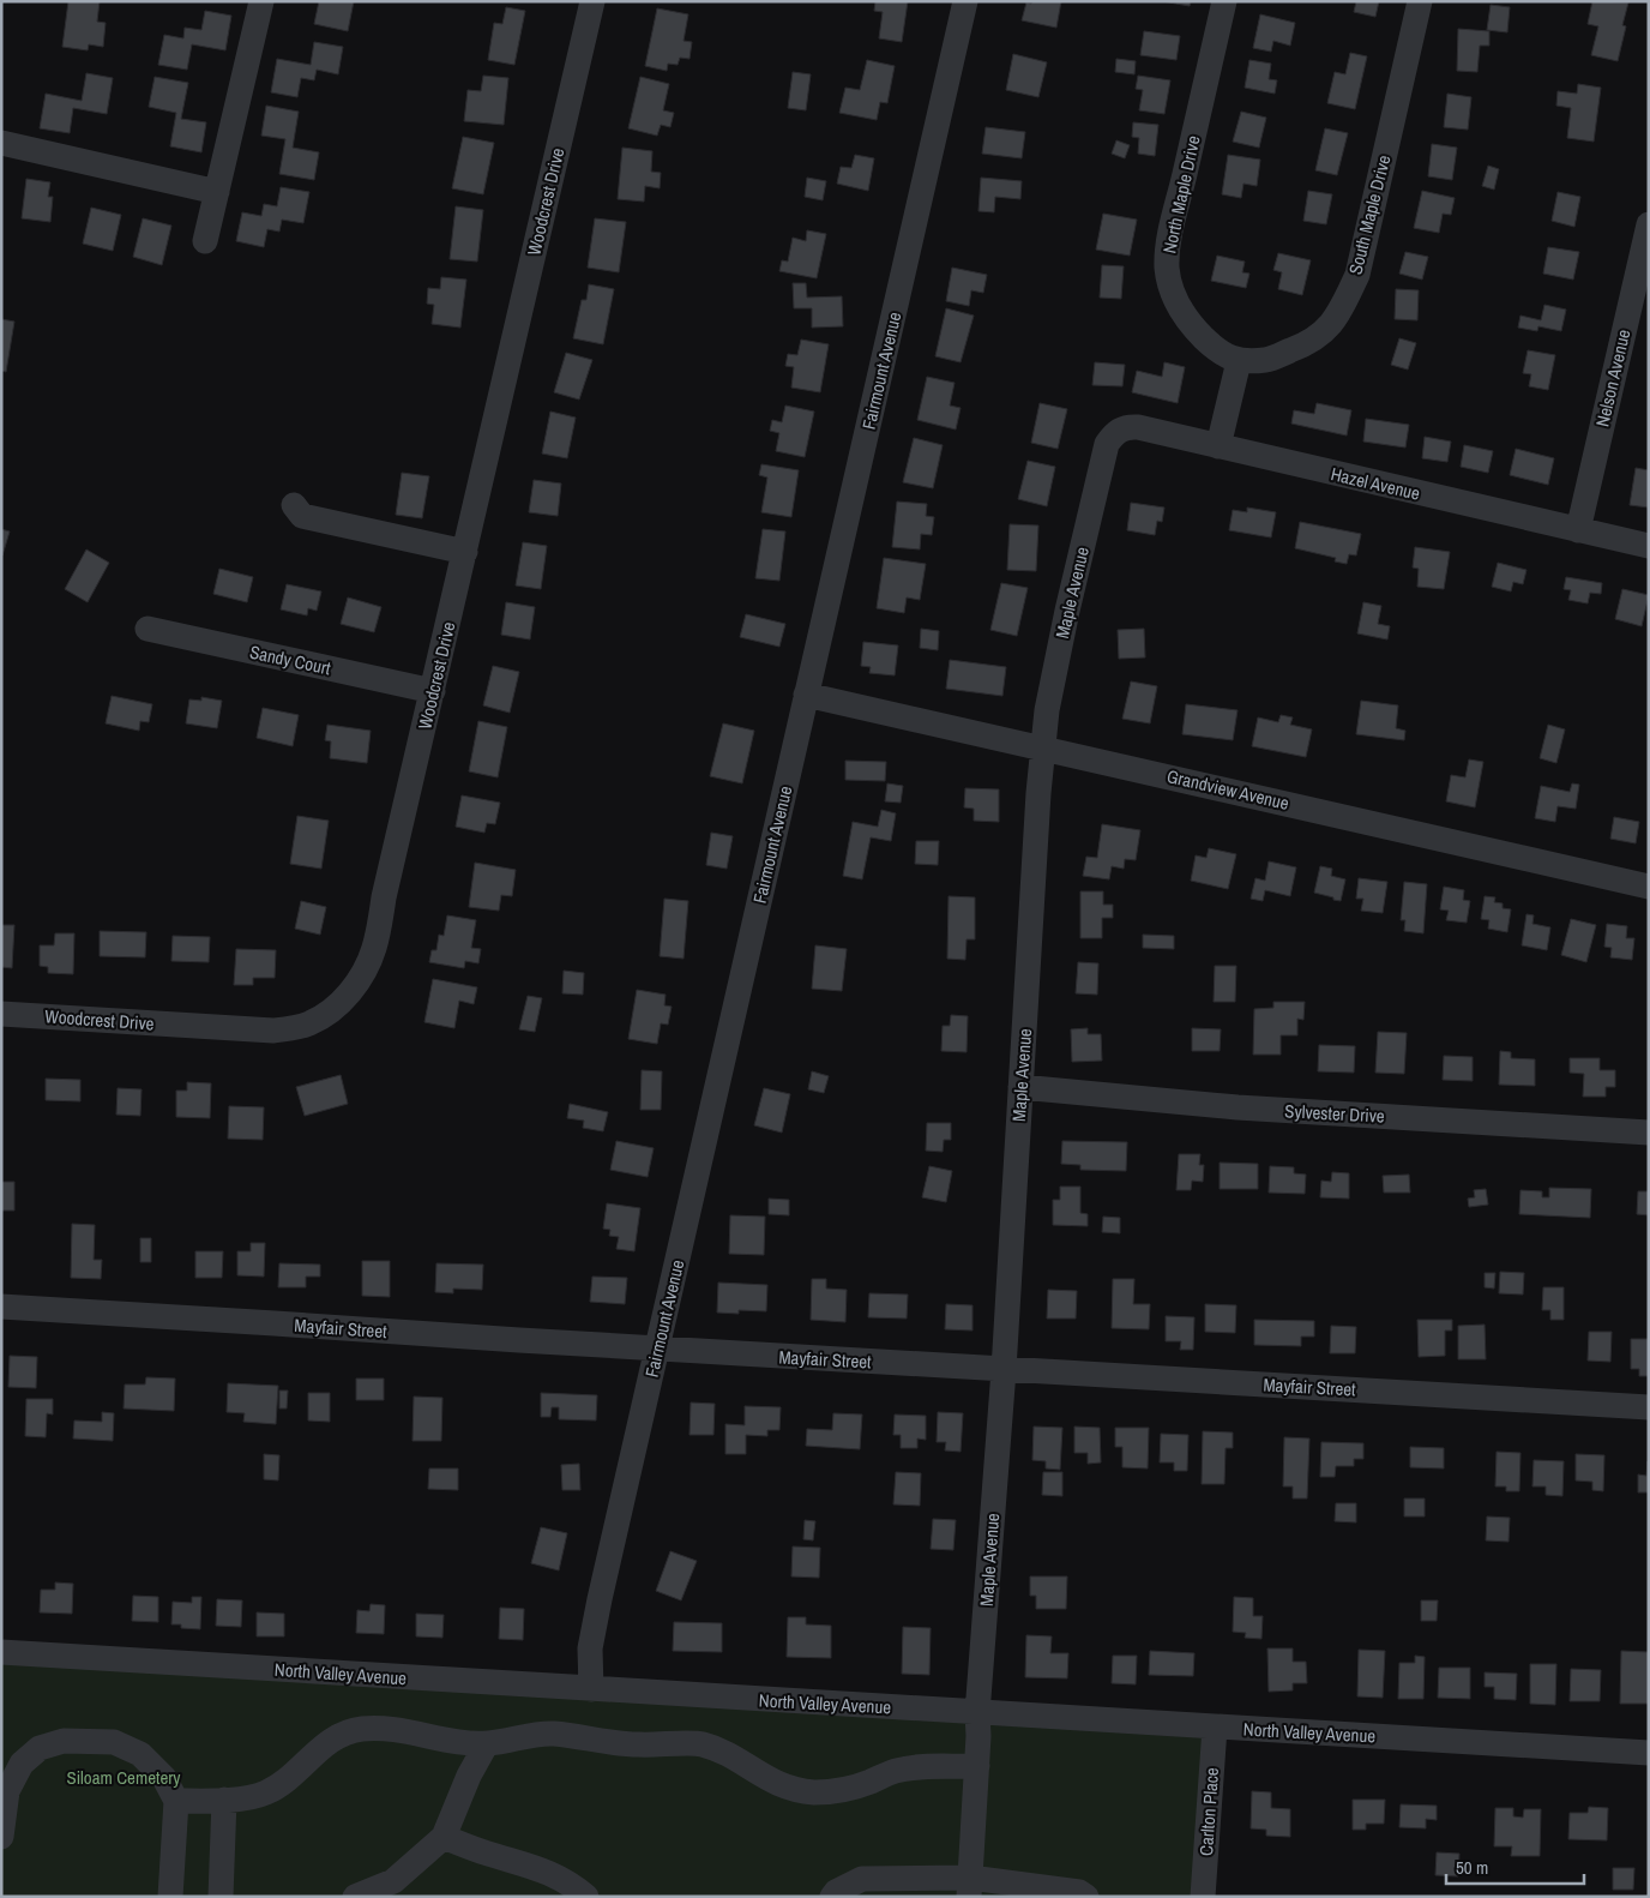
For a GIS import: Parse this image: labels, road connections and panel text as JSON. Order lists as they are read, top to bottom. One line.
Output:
{"streets":{"street":["North Maple Drive","Woodcrest Drive","South Maple Drive","Fairmount Avenue","Nelson Avenue","Hazel Avenue","Maple Avenue","Sandy Court","Grandview Avenue","Sylvester Drive","Mayfair Street","North Valley Avenue","Carlton Place"]},"crossings":[["North Maple Drive","South Maple Drive"],["Woodcrest Drive","Sandy Court"],["Fairmount Avenue","Grandview Avenue"],["Fairmount Avenue","Mayfair Street"],["Fairmount Avenue","North Valley Avenue"],["Nelson Avenue","Hazel Avenue"],["Hazel Avenue","Maple Avenue"],["Maple Avenue","Grandview Avenue"],["Maple Avenue","Sylvester Drive"],["Maple Avenue","Mayfair Street"],["Maple Avenue","North Valley Avenue"],["North Valley Avenue","Carlton Place"]],"parks":["Siloam Cemetery"],"scale_bar":"50 m"}
